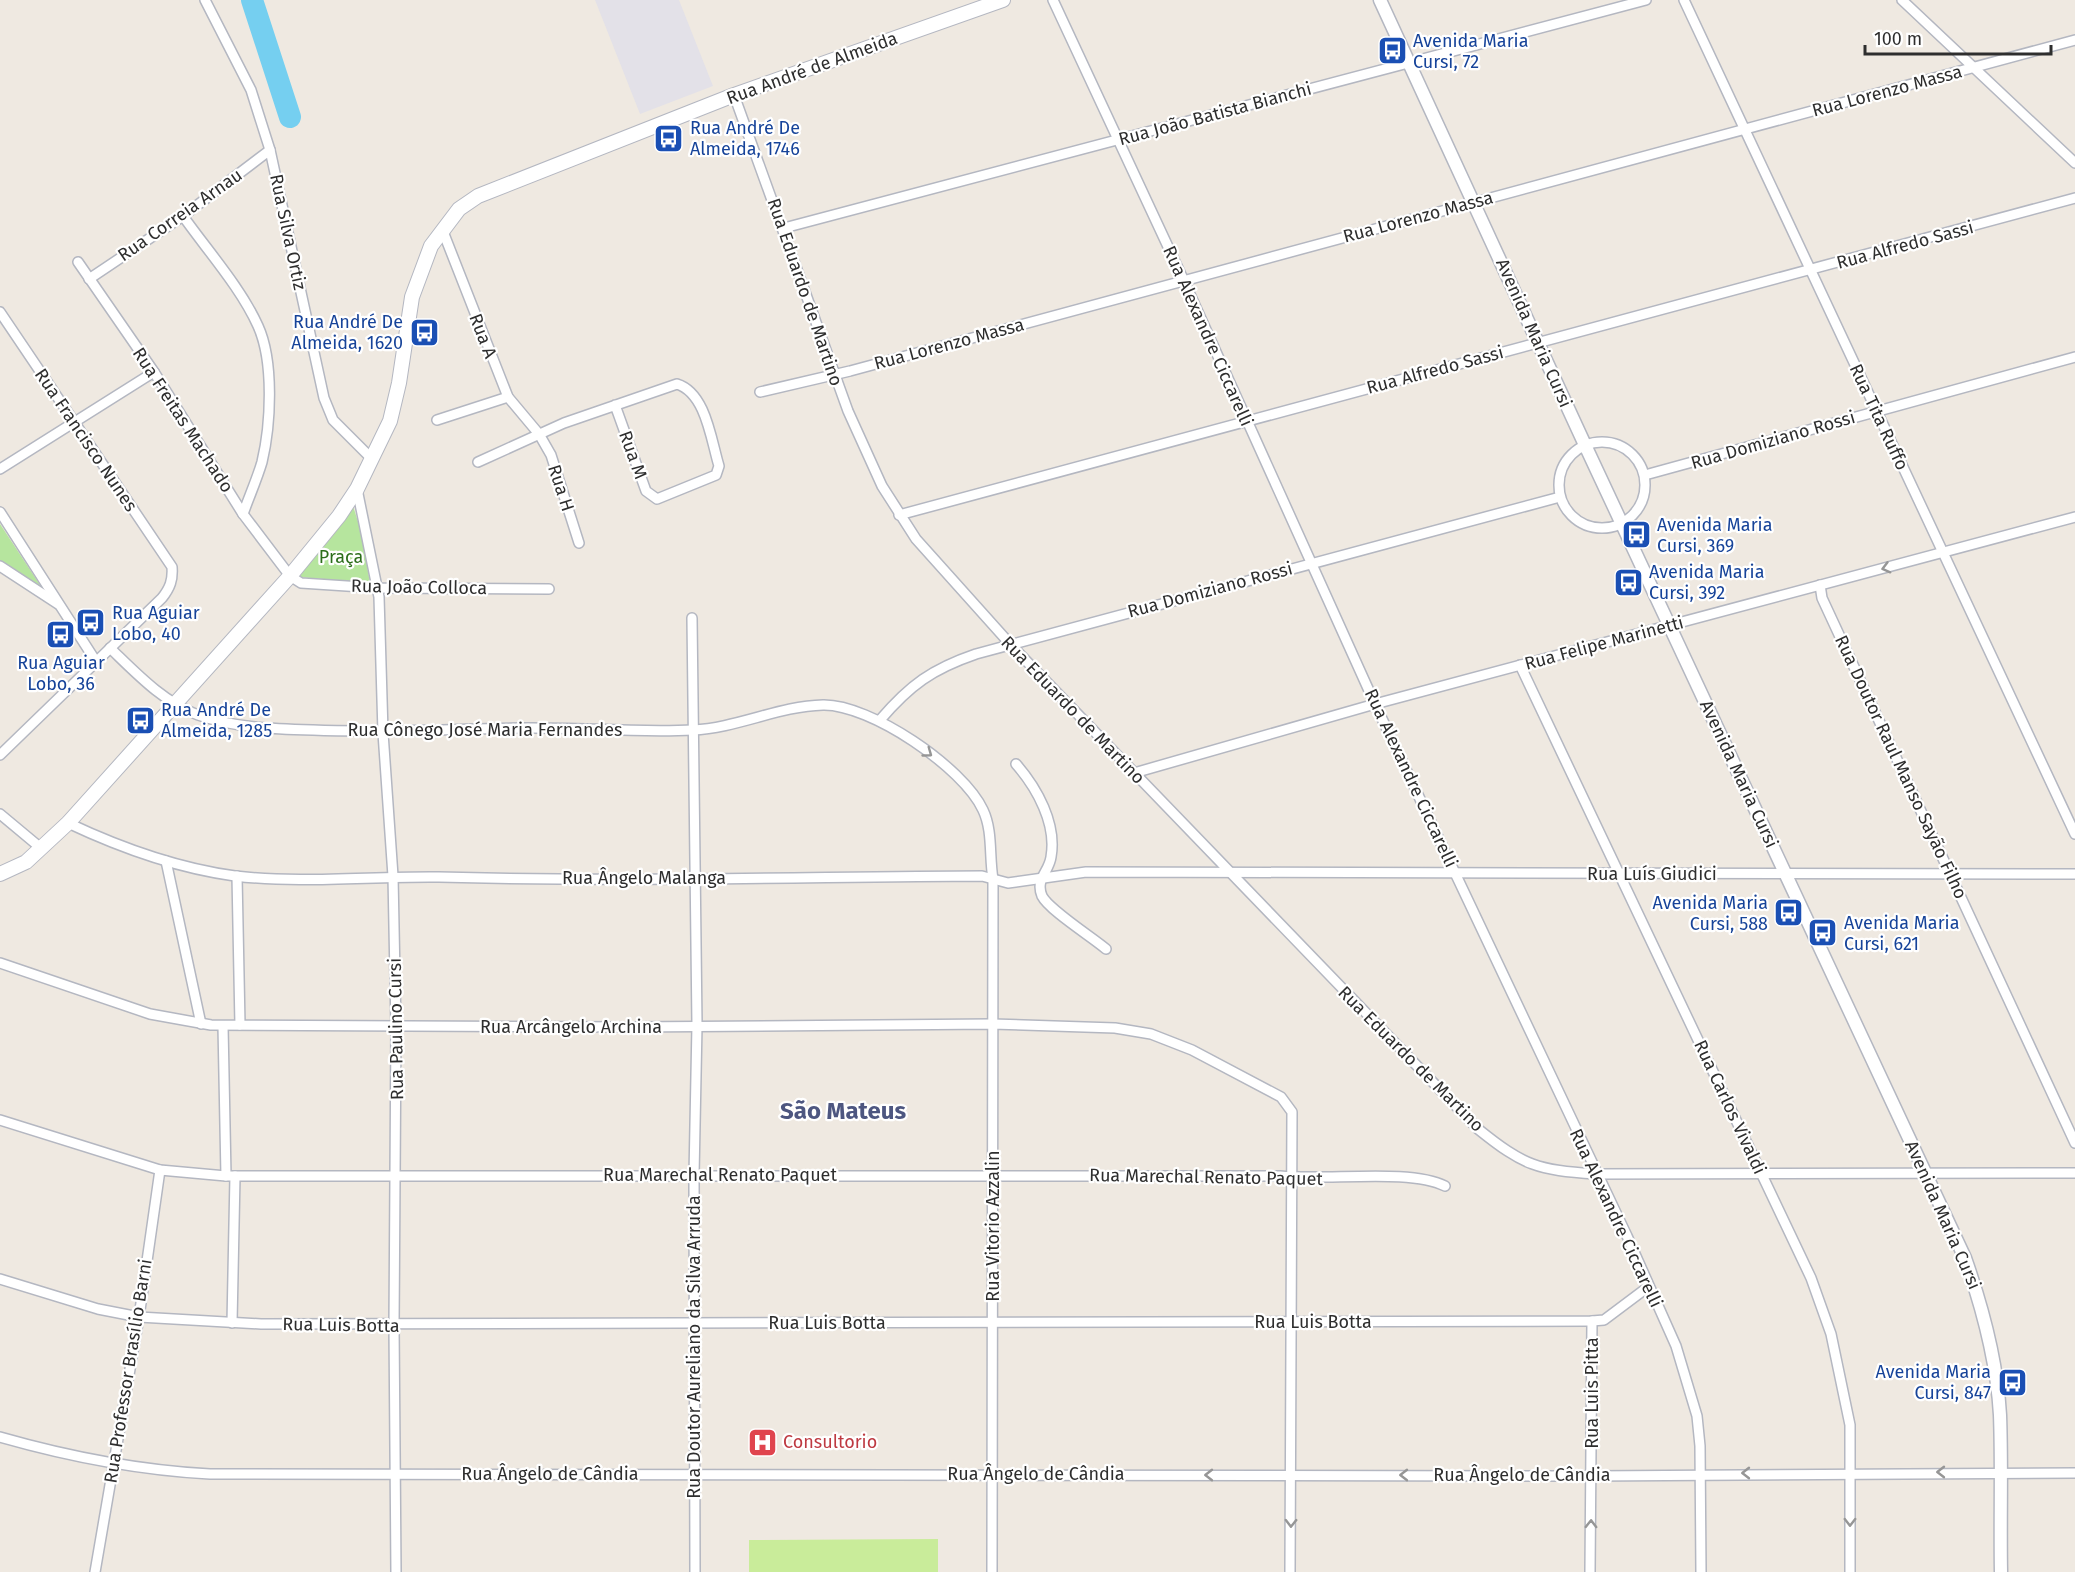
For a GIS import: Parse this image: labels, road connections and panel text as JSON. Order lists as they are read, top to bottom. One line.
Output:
{"streets":{"main road":["Rua André de Almeida"],"street":["Rua Lorenzo Massa","Rua João Batista Bianchi","Rua Correia Arnau","Rua Silva Ortiz","Rua Alfredo Sassi","Rua Eduardo de Martino","Avenida Maria Cursi","Rua A","Rua Alexandre Ciccarelli","Rua Tita Ruffo","Rua Freitas Machado","Rua Francisco Nunes","Rua Domiziano Rossi","Rua M","Rua H","Rua João Colloca","Rua Felipe Marinetti","Rua Cônego José Maria Fernandes","Rua Doutor Raul Manso Sayão Filho","Rua Luís Giudici","Rua Ângelo Malanga","Rua Arcângelo Archina","Rua Paulino Cursi","Rua Carlos Vivaldi","Rua Marechal Renato Paquet","Rua Vitorio Azzalin","Rua Luis Botta","Rua Doutor Aureliano da Silva Arruda","Rua Professor Brasílio Barni","Rua Luis Pitta","Rua Ângelo de Cândia"]},"crossings":[["Rua André de Almeida","Rua Silva Ortiz"],["Rua André de Almeida","Rua Eduardo de Martino"],["Rua André de Almeida","Rua A"],["Rua André de Almeida","Rua Freitas Machado"],["Rua André de Almeida","Rua João Colloca"],["Rua André de Almeida","Rua Cônego José Maria Fernandes"],["Rua André de Almeida","Rua Ângelo Malanga"],["Rua André de Almeida","Rua Paulino Cursi"],["Rua Lorenzo Massa","Rua Eduardo de Martino"],["Rua Lorenzo Massa","Avenida Maria Cursi"],["Rua Lorenzo Massa","Rua Alexandre Ciccarelli"],["Rua Lorenzo Massa","Rua Tita Ruffo"],["Rua João Batista Bianchi","Rua Eduardo de Martino"],["Rua João Batista Bianchi","Avenida Maria Cursi"],["Rua João Batista Bianchi","Rua Alexandre Ciccarelli"],["Rua Correia Arnau","Rua Silva Ortiz"],["Rua Correia Arnau","Rua Freitas Machado"],["Rua Alfredo Sassi","Rua Eduardo de Martino"],["Rua Alfredo Sassi","Avenida Maria Cursi"],["Rua Alfredo Sassi","Rua Alexandre Ciccarelli"],["Rua Alfredo Sassi","Rua Tita Ruffo"],["Rua Eduardo de Martino","Avenida Maria Cursi"],["Rua Eduardo de Martino","Rua Alexandre Ciccarelli"],["Rua Eduardo de Martino","Rua Domiziano Rossi"],["Rua Eduardo de Martino","Rua Felipe Marinetti"],["Rua Eduardo de Martino","Rua Luís Giudici"],["Rua Eduardo de Martino","Rua Ângelo Malanga"],["Rua Eduardo de Martino","Rua Carlos Vivaldi"],["Avenida Maria Cursi","Rua Felipe Marinetti"],["Avenida Maria Cursi","Rua Luís Giudici"],["Avenida Maria Cursi","Rua Ângelo de Cândia"],["Rua A","Rua H"],["Rua Alexandre Ciccarelli","Rua Domiziano Rossi"],["Rua Alexandre Ciccarelli","Rua Felipe Marinetti"],["Rua Alexandre Ciccarelli","Rua Luís Giudici"],["Rua Alexandre Ciccarelli","Rua Luis Botta"],["Rua Alexandre Ciccarelli","Rua Ângelo de Cândia"],["Rua Tita Ruffo","Rua Domiziano Rossi"],["Rua Tita Ruffo","Rua Felipe Marinetti"],["Rua Freitas Machado","Rua João Colloca"],["Rua Francisco Nunes","Rua Cônego José Maria Fernandes"],["Rua Domiziano Rossi","Rua Cônego José Maria Fernandes"],["Rua João Colloca","Rua Paulino Cursi"],["Rua Felipe Marinetti","Rua Doutor Raul Manso Sayão Filho"],["Rua Felipe Marinetti","Rua Carlos Vivaldi"],["Rua Cônego José Maria Fernandes","Rua Ângelo Malanga"],["Rua Cônego José Maria Fernandes","Rua Paulino Cursi"],["Rua Cônego José Maria Fernandes","Rua Vitorio Azzalin"],["Rua Cônego José Maria Fernandes","Rua Doutor Aureliano da Silva Arruda"],["Rua Doutor Raul Manso Sayão Filho","Rua Luís Giudici"],["Rua Luís Giudici","Rua Ângelo Malanga"],["Rua Luís Giudici","Rua Carlos Vivaldi"],["Rua Ângelo Malanga","Rua Paulino Cursi"],["Rua Ângelo Malanga","Rua Vitorio Azzalin"],["Rua Ângelo Malanga","Rua Doutor Aureliano da Silva Arruda"],["Rua Arcângelo Archina","Rua Paulino Cursi"],["Rua Arcângelo Archina","Rua Marechal Renato Paquet"],["Rua Arcângelo Archina","Rua Vitorio Azzalin"],["Rua Arcângelo Archina","Rua Doutor Aureliano da Silva Arruda"],["Rua Paulino Cursi","Rua Marechal Renato Paquet"],["Rua Paulino Cursi","Rua Luis Botta"],["Rua Paulino Cursi","Rua Ângelo de Cândia"],["Rua Carlos Vivaldi","Rua Ângelo de Cândia"],["Rua Marechal Renato Paquet","Rua Vitorio Azzalin"],["Rua Marechal Renato Paquet","Rua Doutor Aureliano da Silva Arruda"],["Rua Marechal Renato Paquet","Rua Professor Brasílio Barni"],["Rua Vitorio Azzalin","Rua Luis Botta"],["Rua Vitorio Azzalin","Rua Ângelo de Cândia"],["Rua Luis Botta","Rua Doutor Aureliano da Silva Arruda"],["Rua Luis Botta","Rua Professor Brasílio Barni"],["Rua Luis Botta","Rua Luis Pitta"],["Rua Doutor Aureliano da Silva Arruda","Rua Ângelo de Cândia"],["Rua Professor Brasílio Barni","Rua Ângelo de Cândia"],["Rua Luis Pitta","Rua Ângelo de Cândia"]],"one_way":["Rua Luis Pitta","Rua Ângelo de Cândia"],"districts":["São Mateus"],"parks":["Praça"],"places":{"bus stop":["Avenida Maria Cursi, 72","Rua André De Almeida, 1746","Rua André De Almeida, 1620","Avenida Maria Cursi, 369","Avenida Maria Cursi, 392","Rua Aguiar Lobo, 40","Rua Aguiar Lobo, 36","Rua André De Almeida, 1285","Avenida Maria Cursi, 588","Avenida Maria Cursi, 621","Avenida Maria Cursi, 847"],"hospital":["Consultorio"]},"scale_bar":"100 m"}
